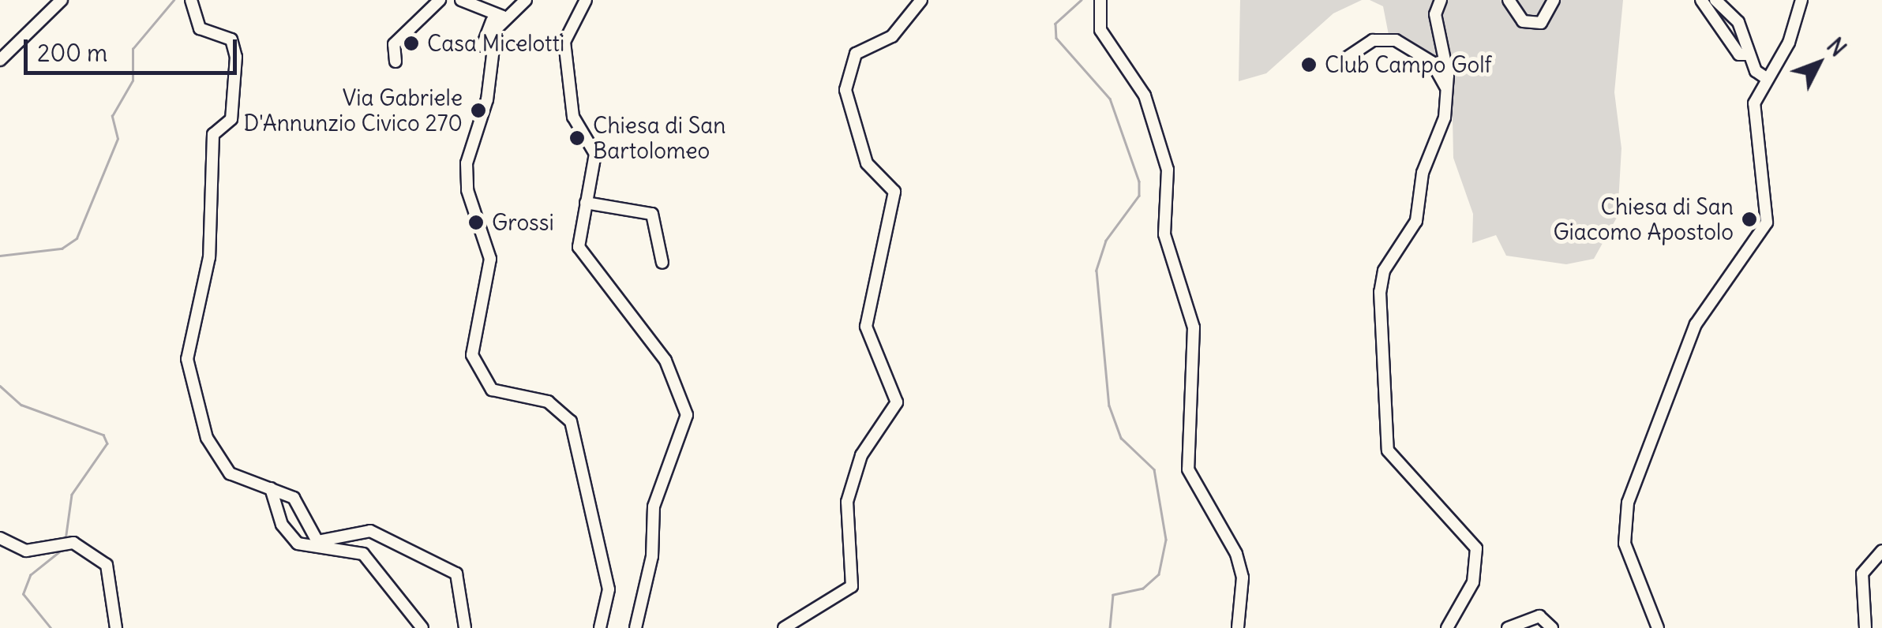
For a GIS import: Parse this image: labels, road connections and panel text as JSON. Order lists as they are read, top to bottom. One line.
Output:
{"places":["Casa Micelotti","Club Campo Golf","Via Gabriele D'Annunzio Civico 270","Chiesa di San Bartolomeo","Chiesa di San Giacomo Apostolo","Grossi"],"scale_bar":"200 m","north":"top right"}
